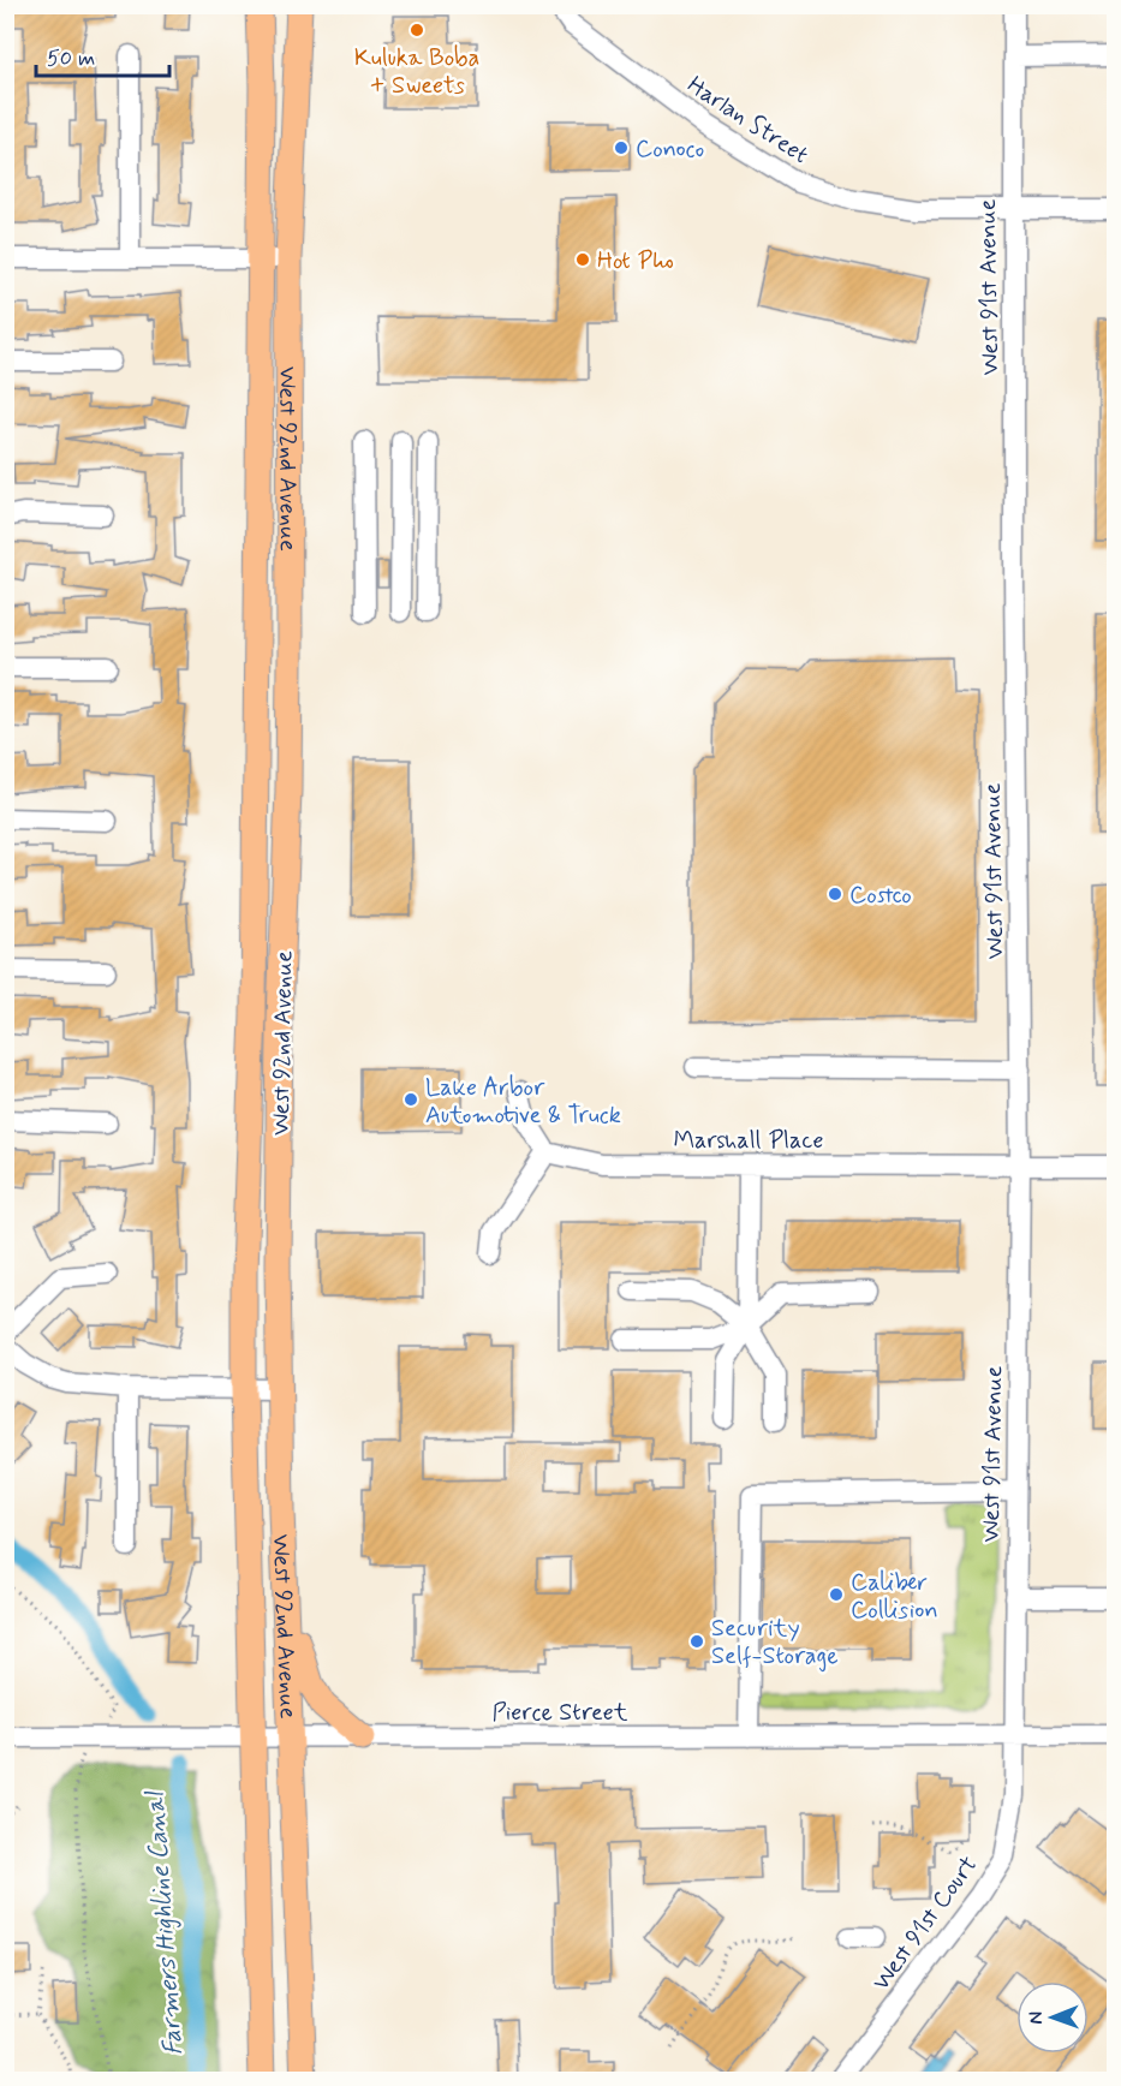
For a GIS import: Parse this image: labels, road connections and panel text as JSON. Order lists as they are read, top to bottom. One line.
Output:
{"streets":{"main road":["West 92nd Avenue"],"street":["Harlan Street","West 91st Avenue","Marshall Place","Pierce Street","West 91st Court"]},"crossings":[["Harlan Street","West 91st Avenue"],["West 91st Avenue","Marshall Place"],["West 91st Avenue","Pierce Street"],["West 91st Avenue","West 91st Court"],["West 92nd Avenue","Pierce Street"],["Pierce Street","West 91st Court"]],"water":["Farmers Highline Canal"],"places":["Kuluka Boba + Sweets","Conoco","Hot Pho","Costco","Lake Arbor Automotive & Truck","Caliber Collision","Security Self-Storage"],"scale_bar":"50 m","north":"left"}
